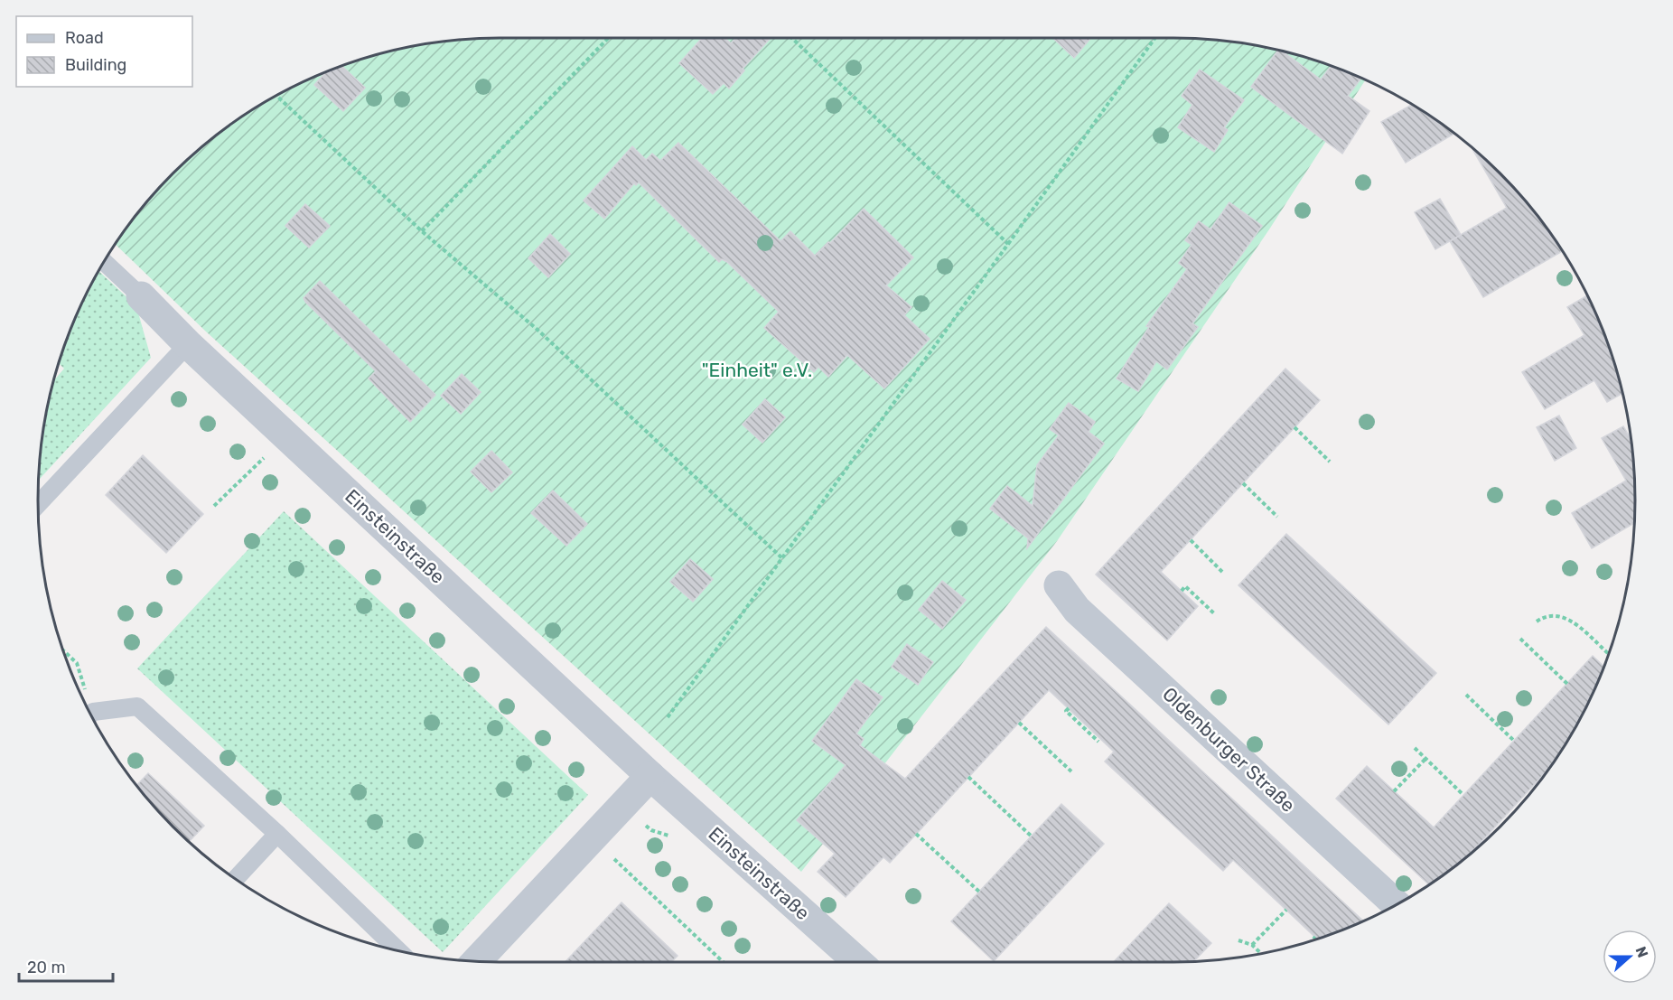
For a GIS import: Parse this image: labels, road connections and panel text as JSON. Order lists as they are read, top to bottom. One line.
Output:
{"streets":{"street":["Einsteinstraße","Oldenburger Straße"]},"parks":["\"Einheit\" e.V."],"legend":["Road","Building"],"scale_bar":"20 m","north":"right"}
